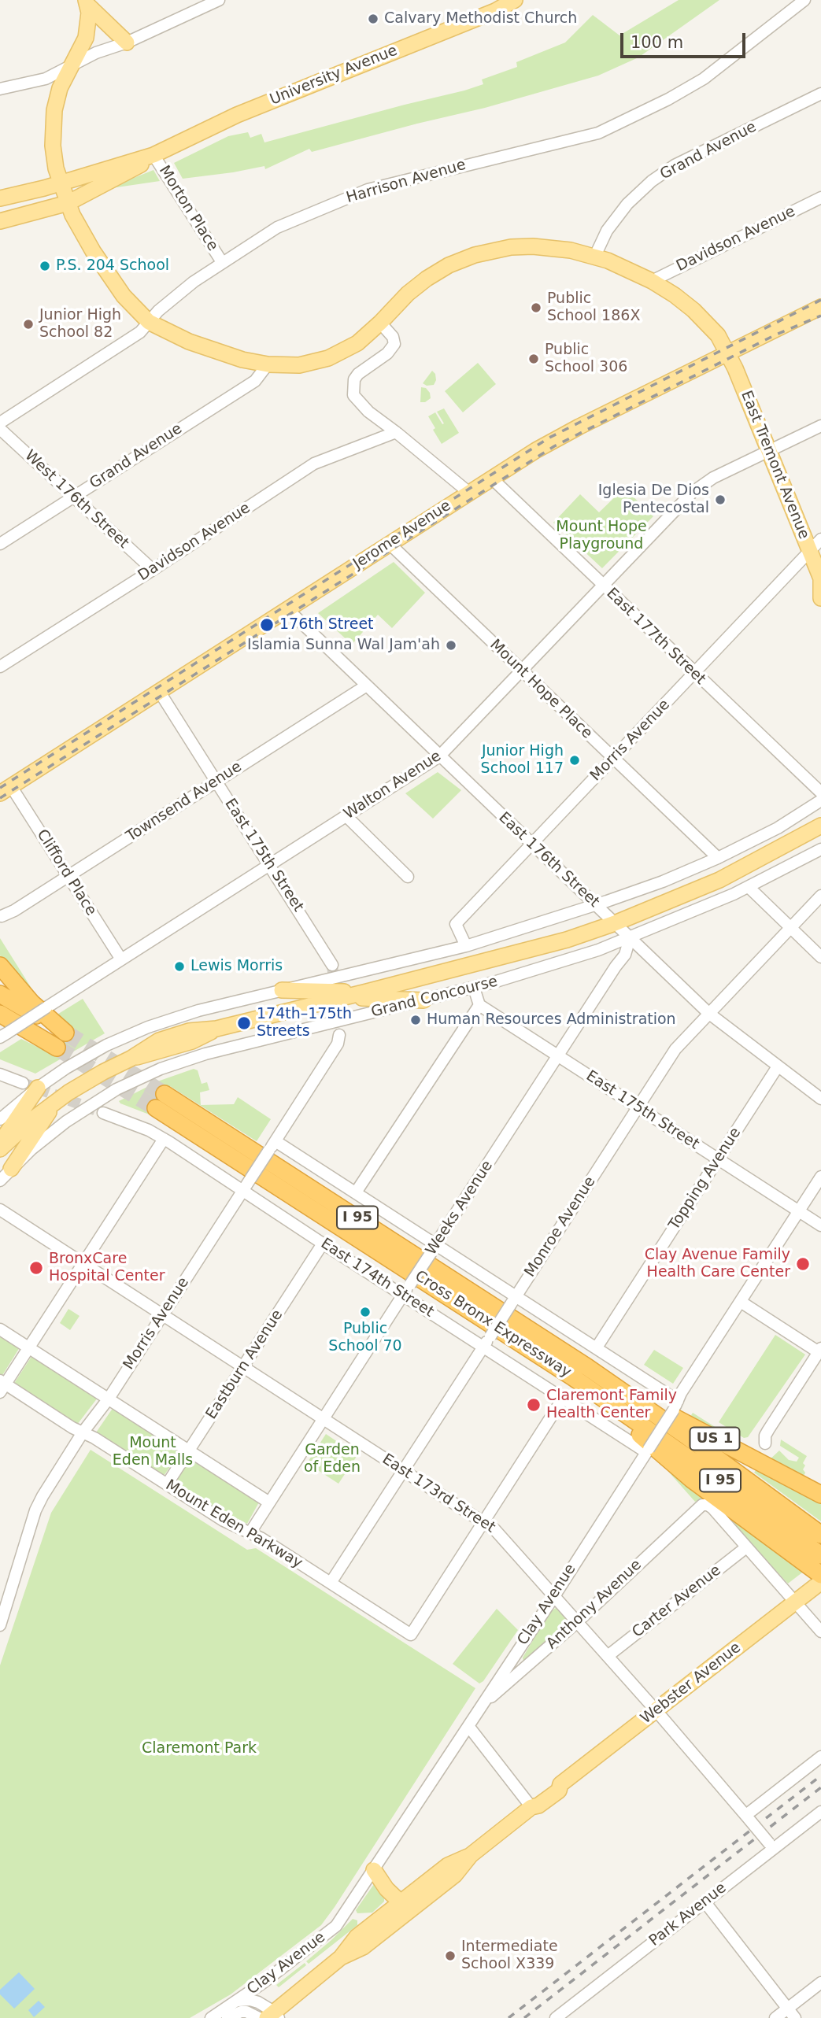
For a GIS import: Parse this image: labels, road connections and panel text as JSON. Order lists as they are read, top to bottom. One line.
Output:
{"streets":{"highway":["I 95","Cross Bronx Expressway","US 1"],"main road":["University Avenue","East Tremont Avenue","Jerome Avenue","Grand Concourse","Webster Avenue"],"street":["Grand Avenue","Harrison Avenue","Morton Place","Davidson Avenue","West 176th Street","East 177th Street","Mount Hope Place","Morris Avenue","Walton Avenue","Townsend Avenue","East 175th Street","East 176th Street","Clifford Place","Topping Avenue","Weeks Avenue","Monroe Avenue","East 174th Street","Eastburn Avenue","East 173rd Street","Mount Eden Parkway","Carter Avenue","Clay Avenue","Anthony Avenue","Park Avenue"]},"crossings":[["University Avenue","Morton Place"],["Grand Avenue","East Tremont Avenue"],["Grand Avenue","West 176th Street"],["Harrison Avenue","Morton Place"],["Harrison Avenue","East Tremont Avenue"],["Davidson Avenue","East Tremont Avenue"],["Davidson Avenue","West 176th Street"],["East Tremont Avenue","Jerome Avenue"],["East Tremont Avenue","Morris Avenue"],["East Tremont Avenue","Walton Avenue"],["Jerome Avenue","East 177th Street"],["Jerome Avenue","Mount Hope Place"],["Jerome Avenue","East 175th Street"],["Jerome Avenue","East 176th Street"],["Jerome Avenue","Clifford Place"],["East 177th Street","Morris Avenue"],["East 177th Street","Walton Avenue"],["Mount Hope Place","Morris Avenue"],["Mount Hope Place","Walton Avenue"],["Morris Avenue","East 176th Street"],["Morris Avenue","East 174th Street"],["Morris Avenue","East 173rd Street"],["Morris Avenue","Mount Eden Parkway"],["Walton Avenue","East 175th Street"],["Walton Avenue","East 176th Street"],["Walton Avenue","Clifford Place"],["Townsend Avenue","East 175th Street"],["Townsend Avenue","East 176th Street"],["Townsend Avenue","Clifford Place"],["East 175th Street","Topping Avenue"],["East 175th Street","Weeks Avenue"],["East 175th Street","Monroe Avenue"],["East 175th Street","Clay Avenue"],["East 176th Street","Grand Concourse"],["East 176th Street","Topping Avenue"],["East 176th Street","Weeks Avenue"],["East 176th Street","Monroe Avenue"],["Grand Concourse","Weeks Avenue"],["Weeks Avenue","East 174th Street"],["Weeks Avenue","East 173rd Street"],["Weeks Avenue","Mount Eden Parkway"],["Monroe Avenue","East 174th Street"],["Monroe Avenue","East 173rd Street"],["Monroe Avenue","Mount Eden Parkway"],["East 174th Street","Eastburn Avenue"],["East 174th Street","Clay Avenue"],["Cross Bronx Expressway","US 1"],["Eastburn Avenue","East 173rd Street"],["Eastburn Avenue","Mount Eden Parkway"],["East 173rd Street","Mount Eden Parkway"],["East 173rd Street","Carter Avenue"],["East 173rd Street","Clay Avenue"],["East 173rd Street","Anthony Avenue"],["East 173rd Street","Webster Avenue"],["East 173rd Street","Park Avenue"],["Carter Avenue","Anthony Avenue"],["Clay Avenue","Anthony Avenue"],["Clay Avenue","Webster Avenue"]],"parks":["Mount Hope Playground","Mount Eden Malls","Garden of Eden","Claremont Park"],"places":["Calvary Methodist Church","P.S. 204 School","Public School 186X","Junior High School 82","Public School 306","Iglesia De Dios Pentecostal","176th Street","Islamia Sunna Wal Jam'ah","Junior High School 117","Lewis Morris","Human Resources Administration","174th–175th Streets","Clay Avenue Family Health Care Center","BronxCare Hospital Center","Public School 70","Claremont Family Health Center","Intermediate School X339"],"scale_bar":"100 m"}
